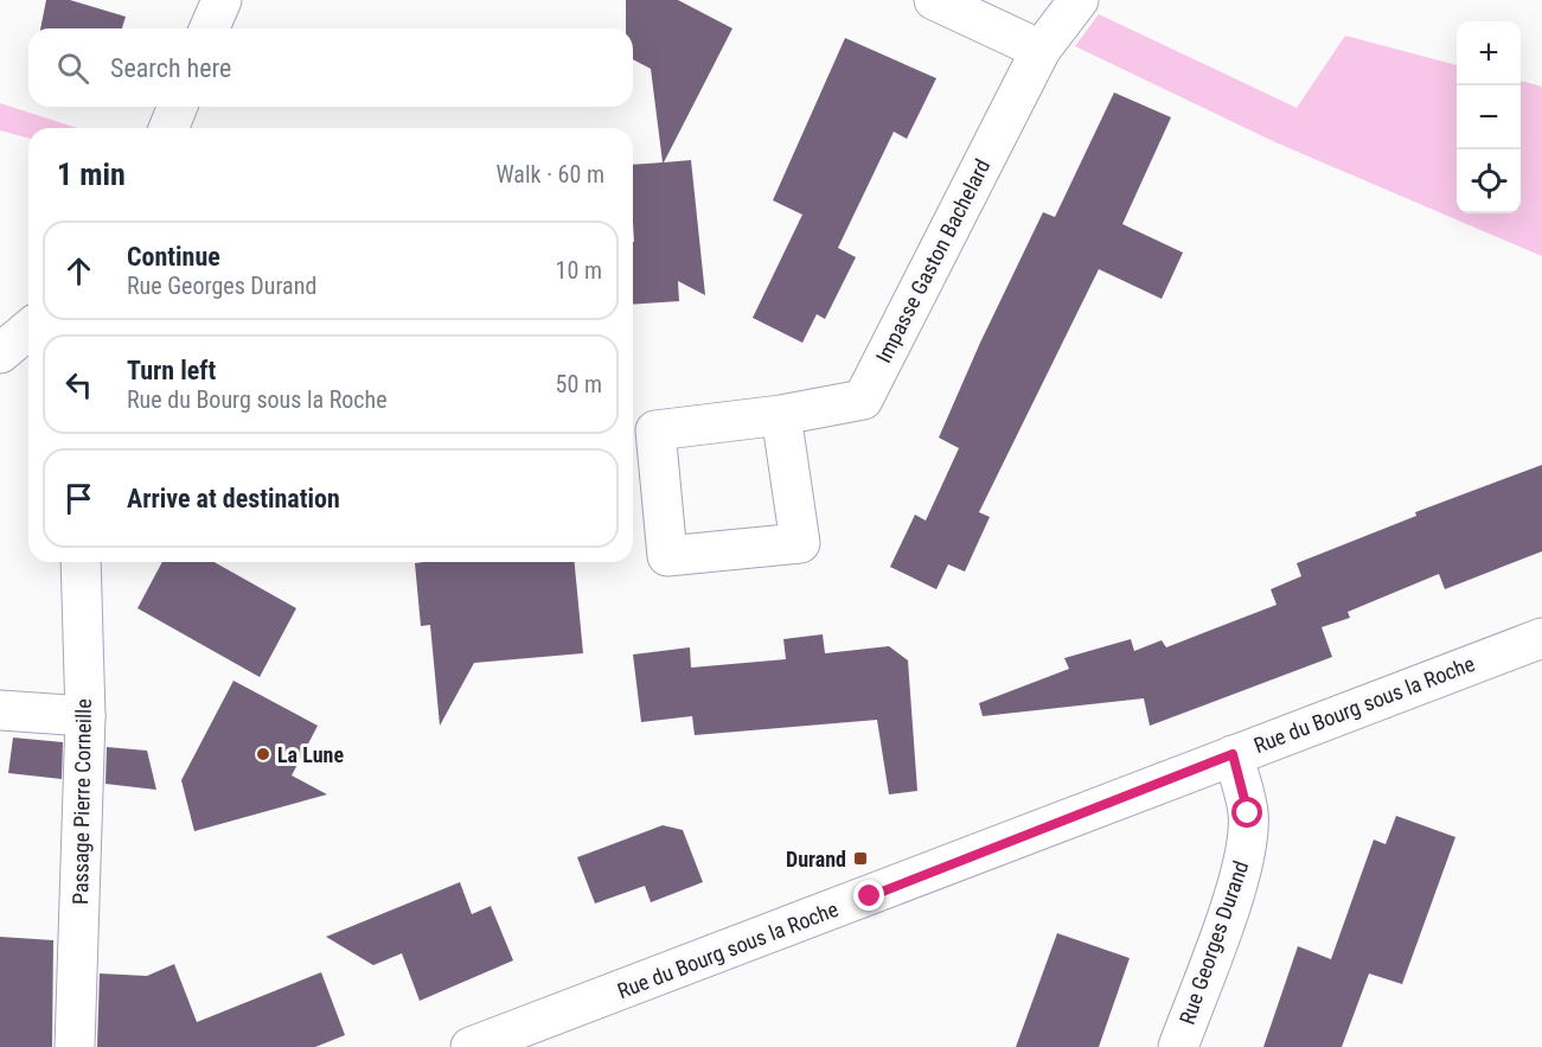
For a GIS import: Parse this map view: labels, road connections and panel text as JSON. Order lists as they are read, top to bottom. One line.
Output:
{"streets":{"street":["Impasse Gaston Bachelard","Rue du Bourg sous la Roche","Passage Pierre Corneille","Rue Georges Durand"]},"crossings":[["Rue du Bourg sous la Roche","Rue Georges Durand"]],"places":{"other":["La Lune"],"transit":["Durand"]},"page":{"map_buttons":["+","−"],"search":"Search here","heading":["1 min","Walk · 60 m"],"list":[["Continue","Rue Georges Durand","10 m"],["Turn left","Rue du Bourg sous la Roche","50 m"],"Arrive at destination"]}}
